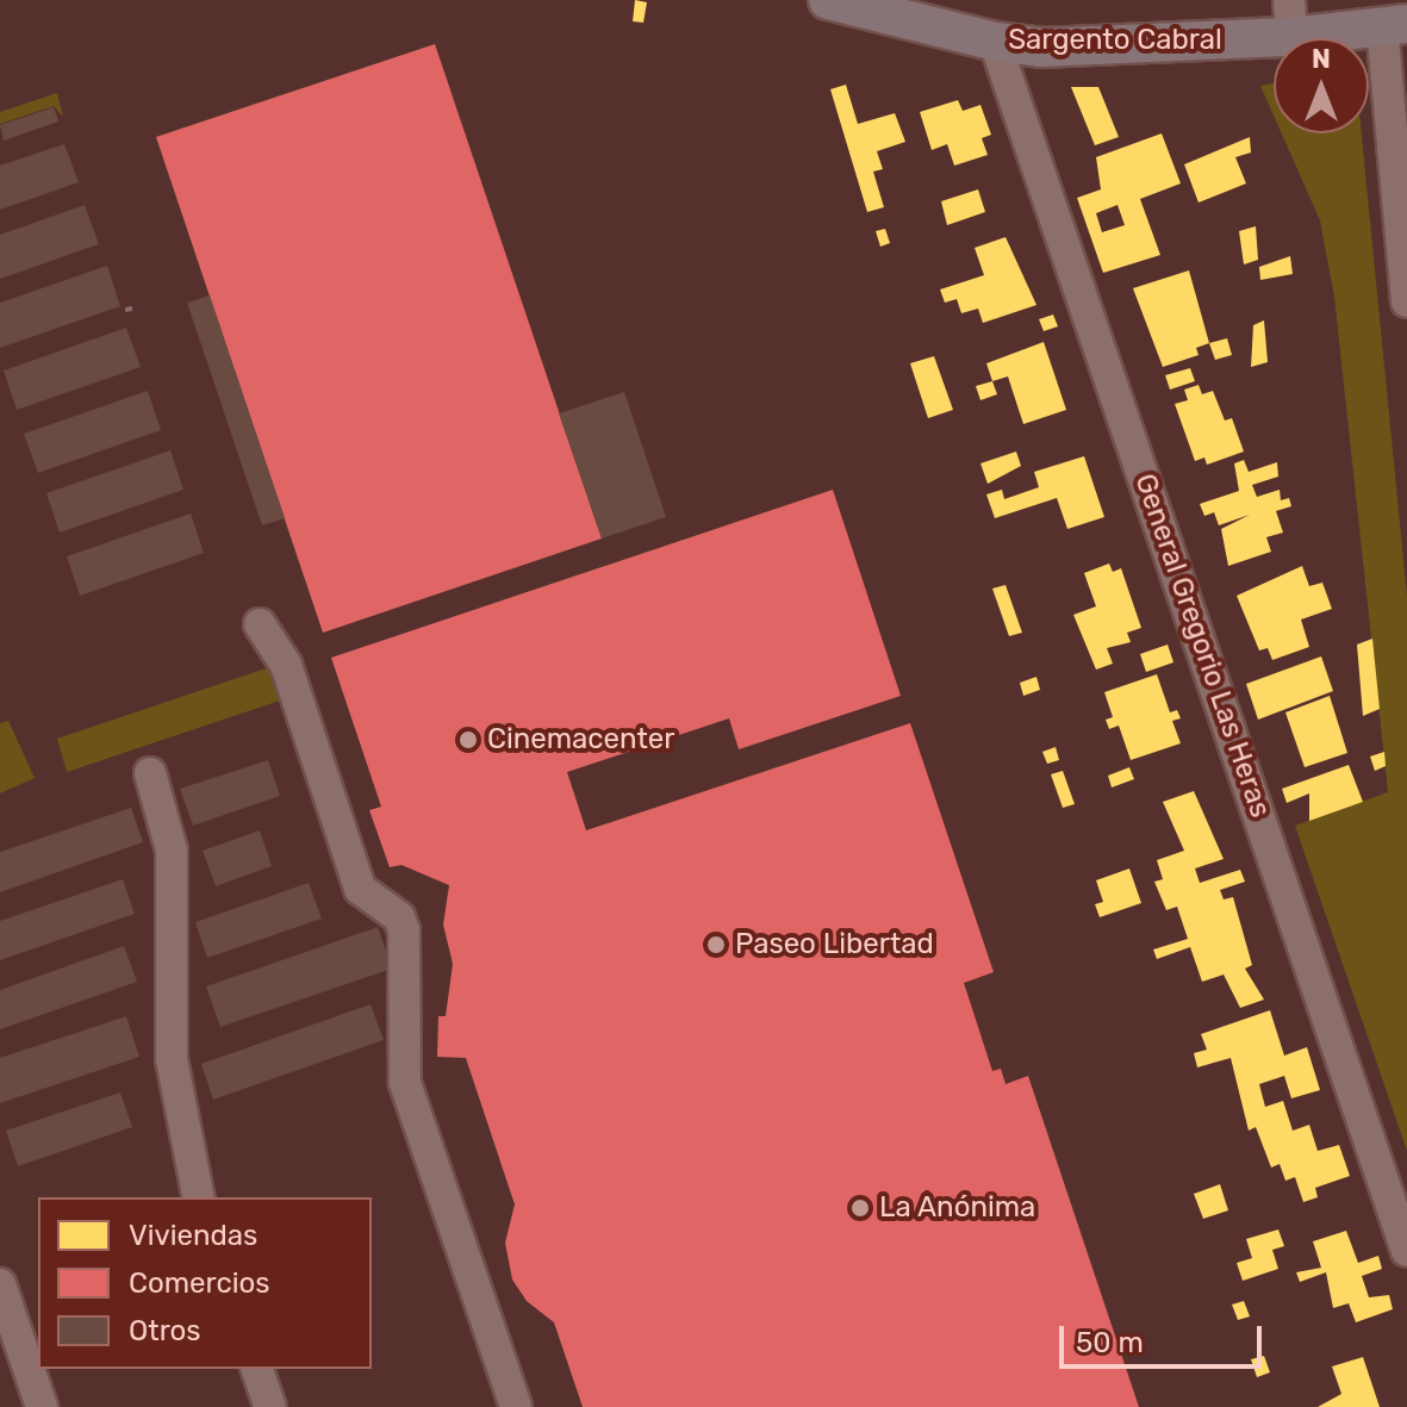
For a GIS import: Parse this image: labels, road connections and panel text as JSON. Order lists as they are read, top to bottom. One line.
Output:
{"streets":{"main road":["Sargento Cabral"],"street":["General Gregorio Las Heras"]},"crossings":[["Sargento Cabral","General Gregorio Las Heras"]],"places":["Cinemacenter","Paseo Libertad","La Anónima"],"legend":["Viviendas","Comercios","Otros"],"scale_bar":"50 m","north":"top"}
